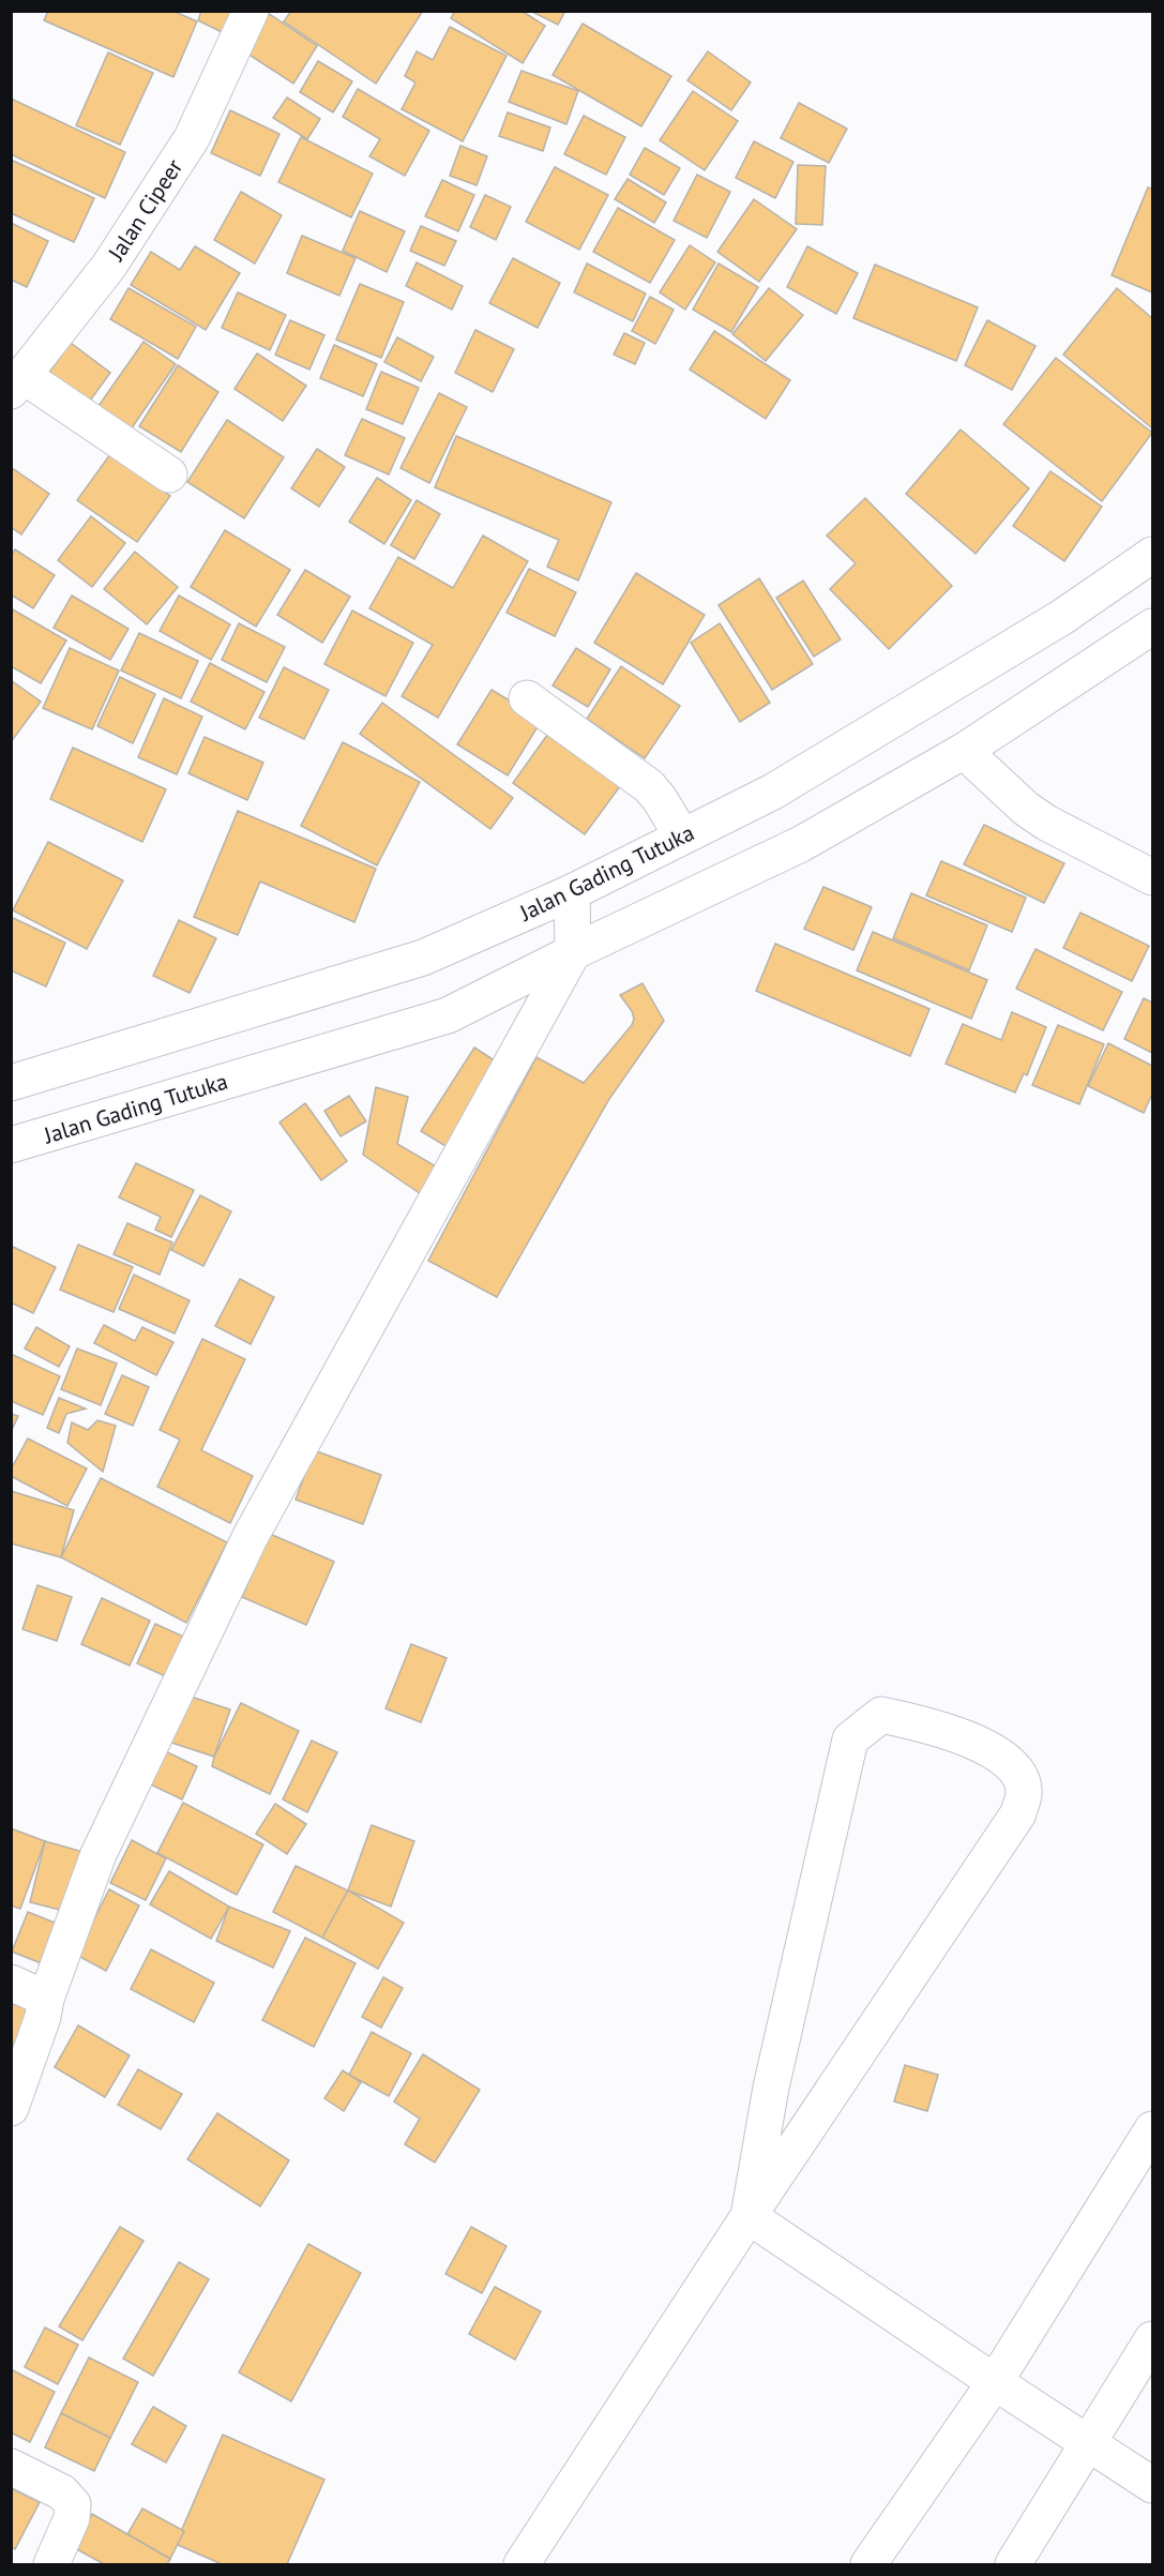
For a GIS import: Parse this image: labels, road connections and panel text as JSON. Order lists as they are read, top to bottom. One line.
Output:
{"streets":{"street":["Jalan Cipeer","Jalan Gading Tutuka"]}}
